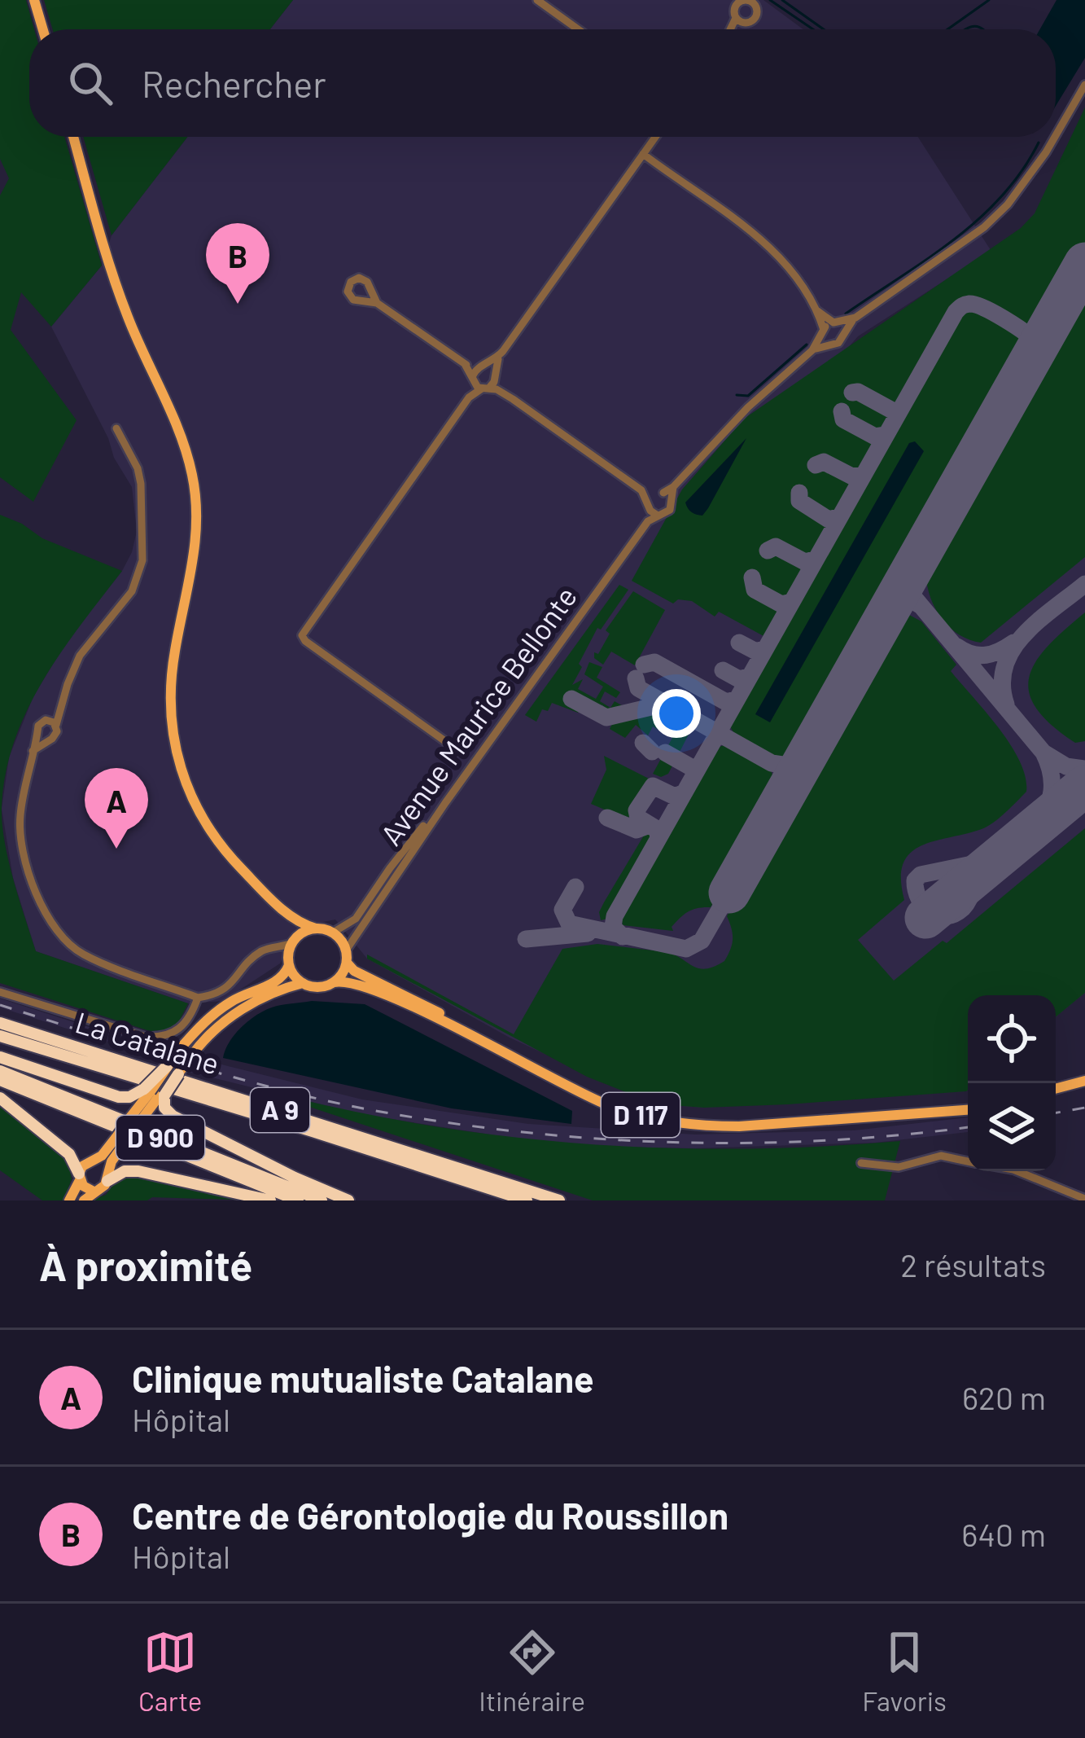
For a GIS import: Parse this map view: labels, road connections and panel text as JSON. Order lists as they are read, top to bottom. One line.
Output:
{"streets":{"highway":["La Catalane","A 9","D 900"],"main road":["D 117"],"street":["Avenue Maurice Bellonte"]},"crossings":[["Avenue Maurice Bellonte","D 117"]],"page":{"search":"Rechercher","pins":["B","A"],"heading":["À proximité","2 résultats"],"list":[{"mark":"A","name":"Clinique mutualiste Catalane","note":"Hôpital","value":"620 m"},{"mark":"B","name":"Centre de Gérontologie du Roussillon","note":"Hôpital","value":"640 m"}],"nav":["Carte","Itinéraire","Favoris"]}}
